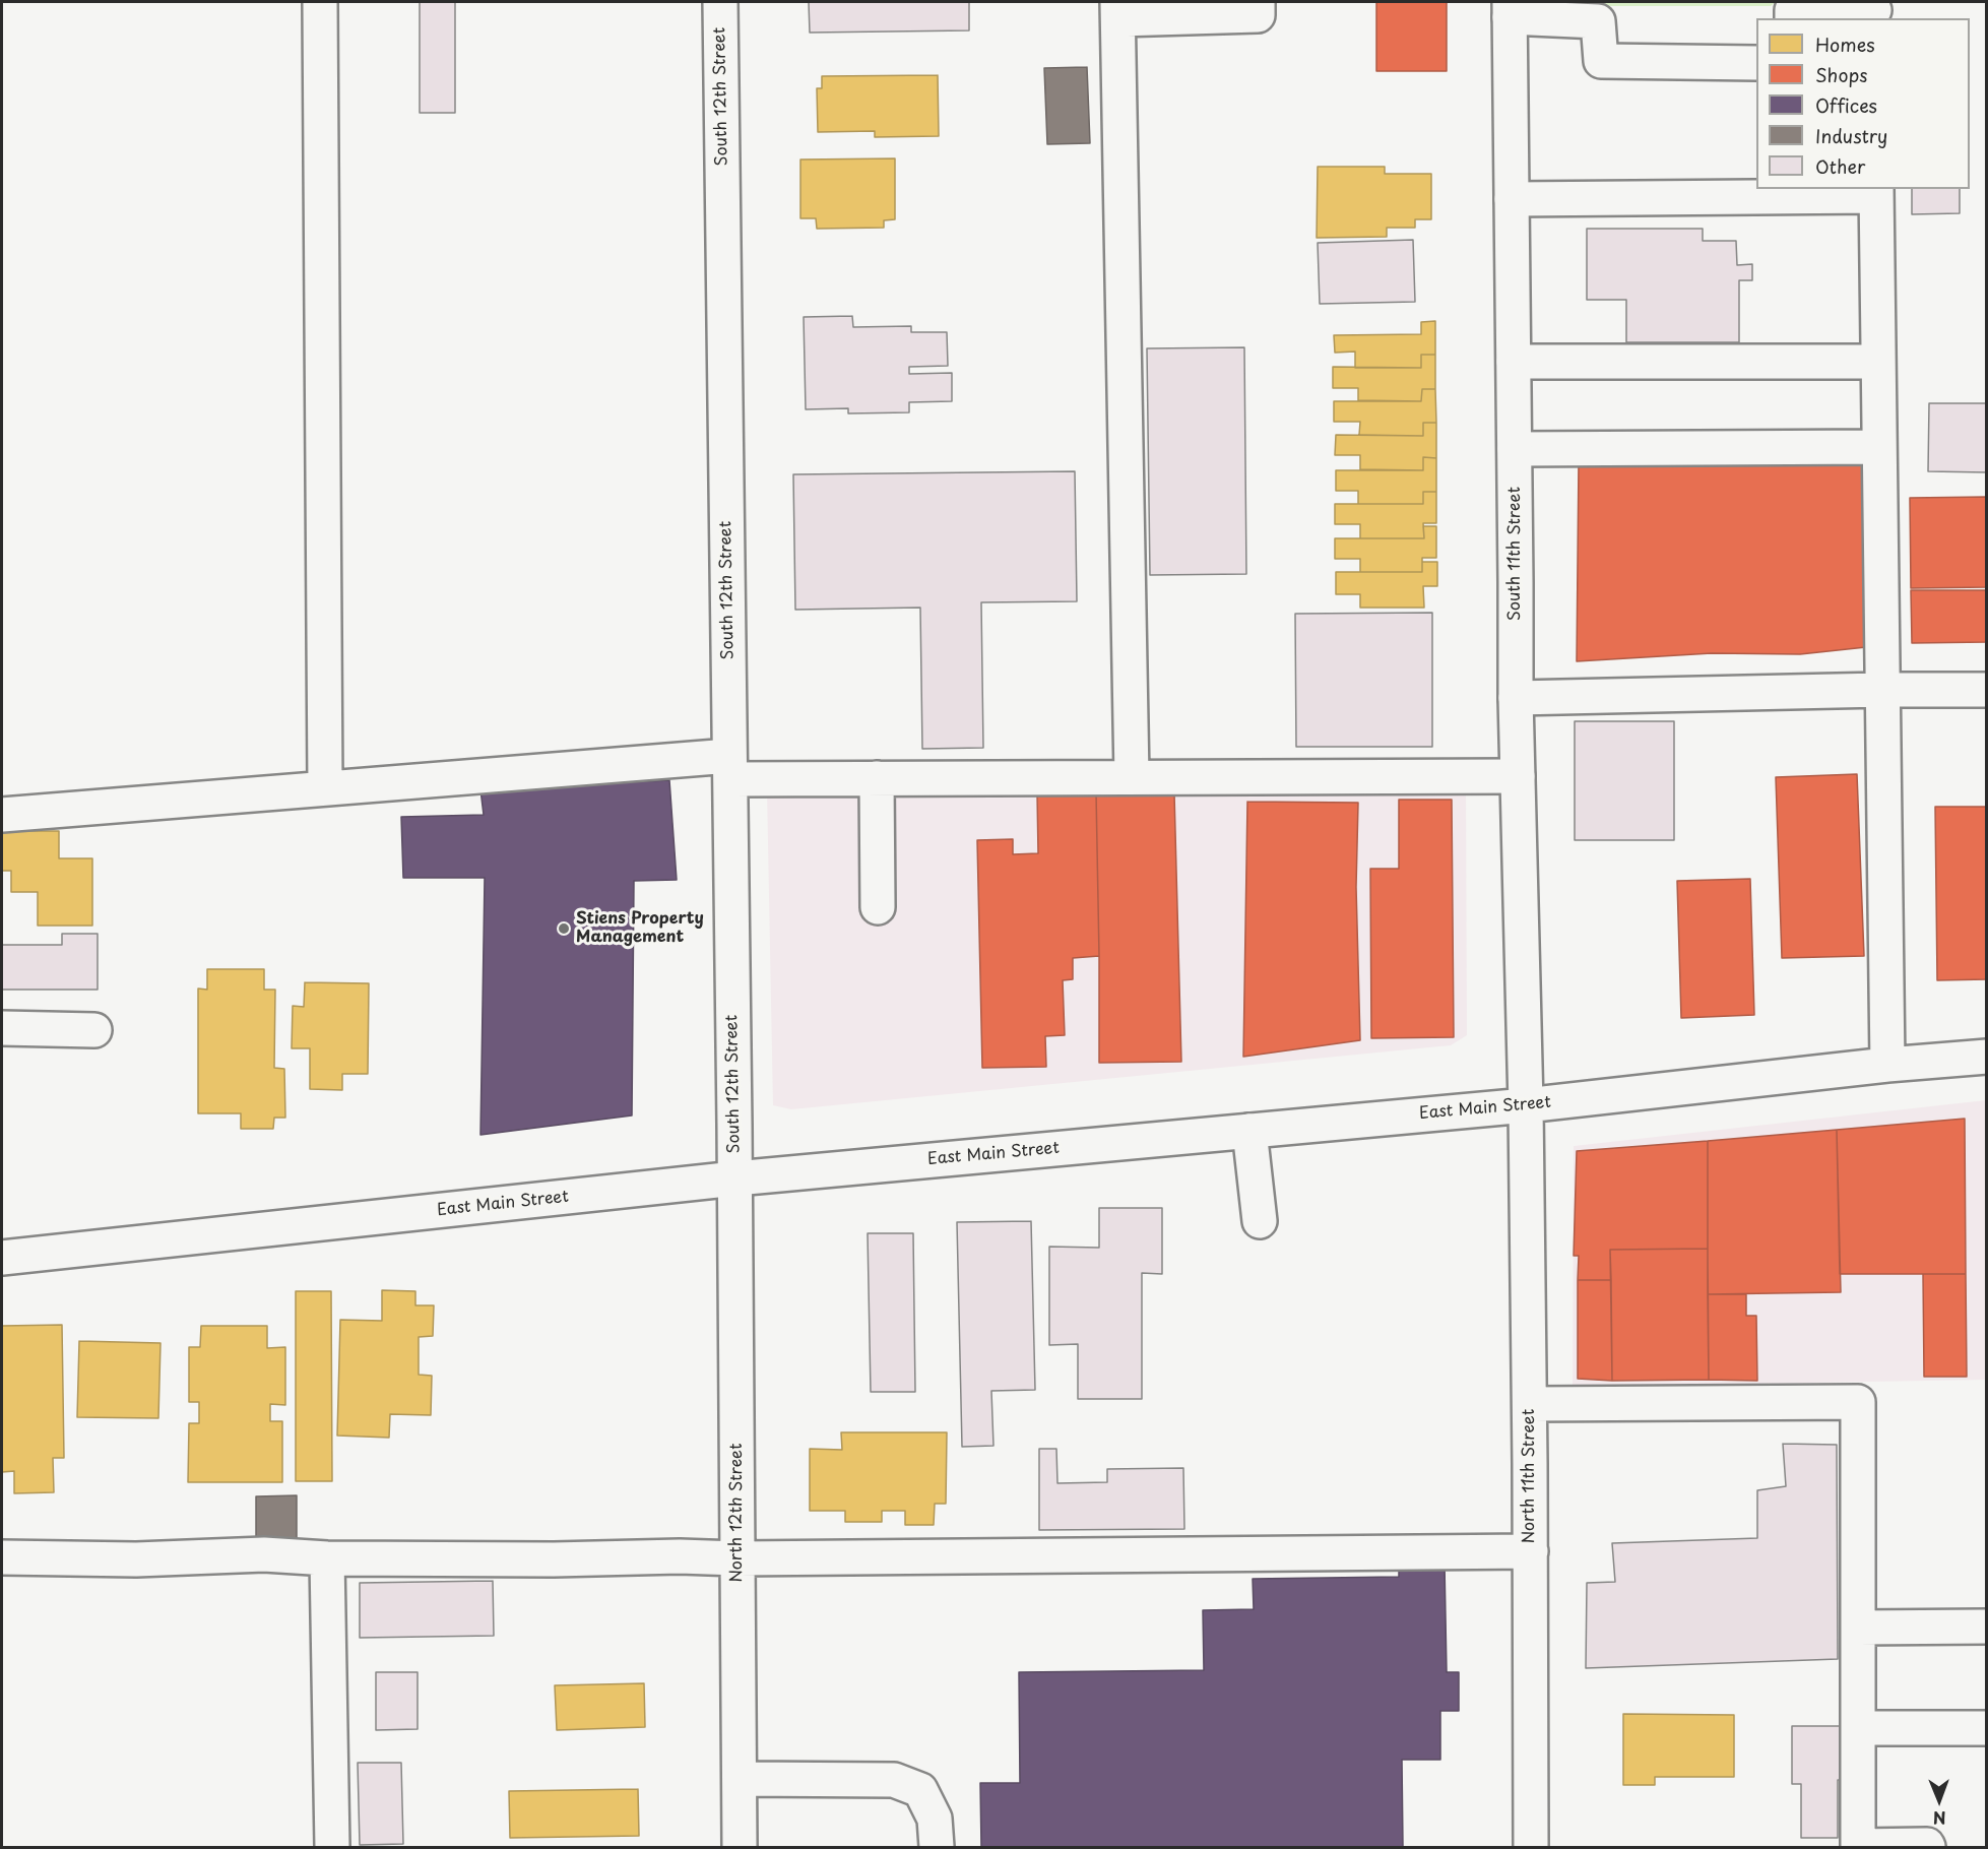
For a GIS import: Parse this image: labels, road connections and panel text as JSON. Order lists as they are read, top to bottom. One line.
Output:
{"streets":{"street":["South 12th Street","South 11th Street","East Main Street","North 11th Street","North 12th Street"]},"crossings":[["South 12th Street","East Main Street"],["South 12th Street","North 12th Street"],["South 11th Street","East Main Street"],["South 11th Street","North 11th Street"],["East Main Street","North 11th Street"],["East Main Street","North 12th Street"]],"places":["Stiens Property Management"],"legend":["Homes","Shops","Offices","Industry","Other"],"north":"bottom"}
